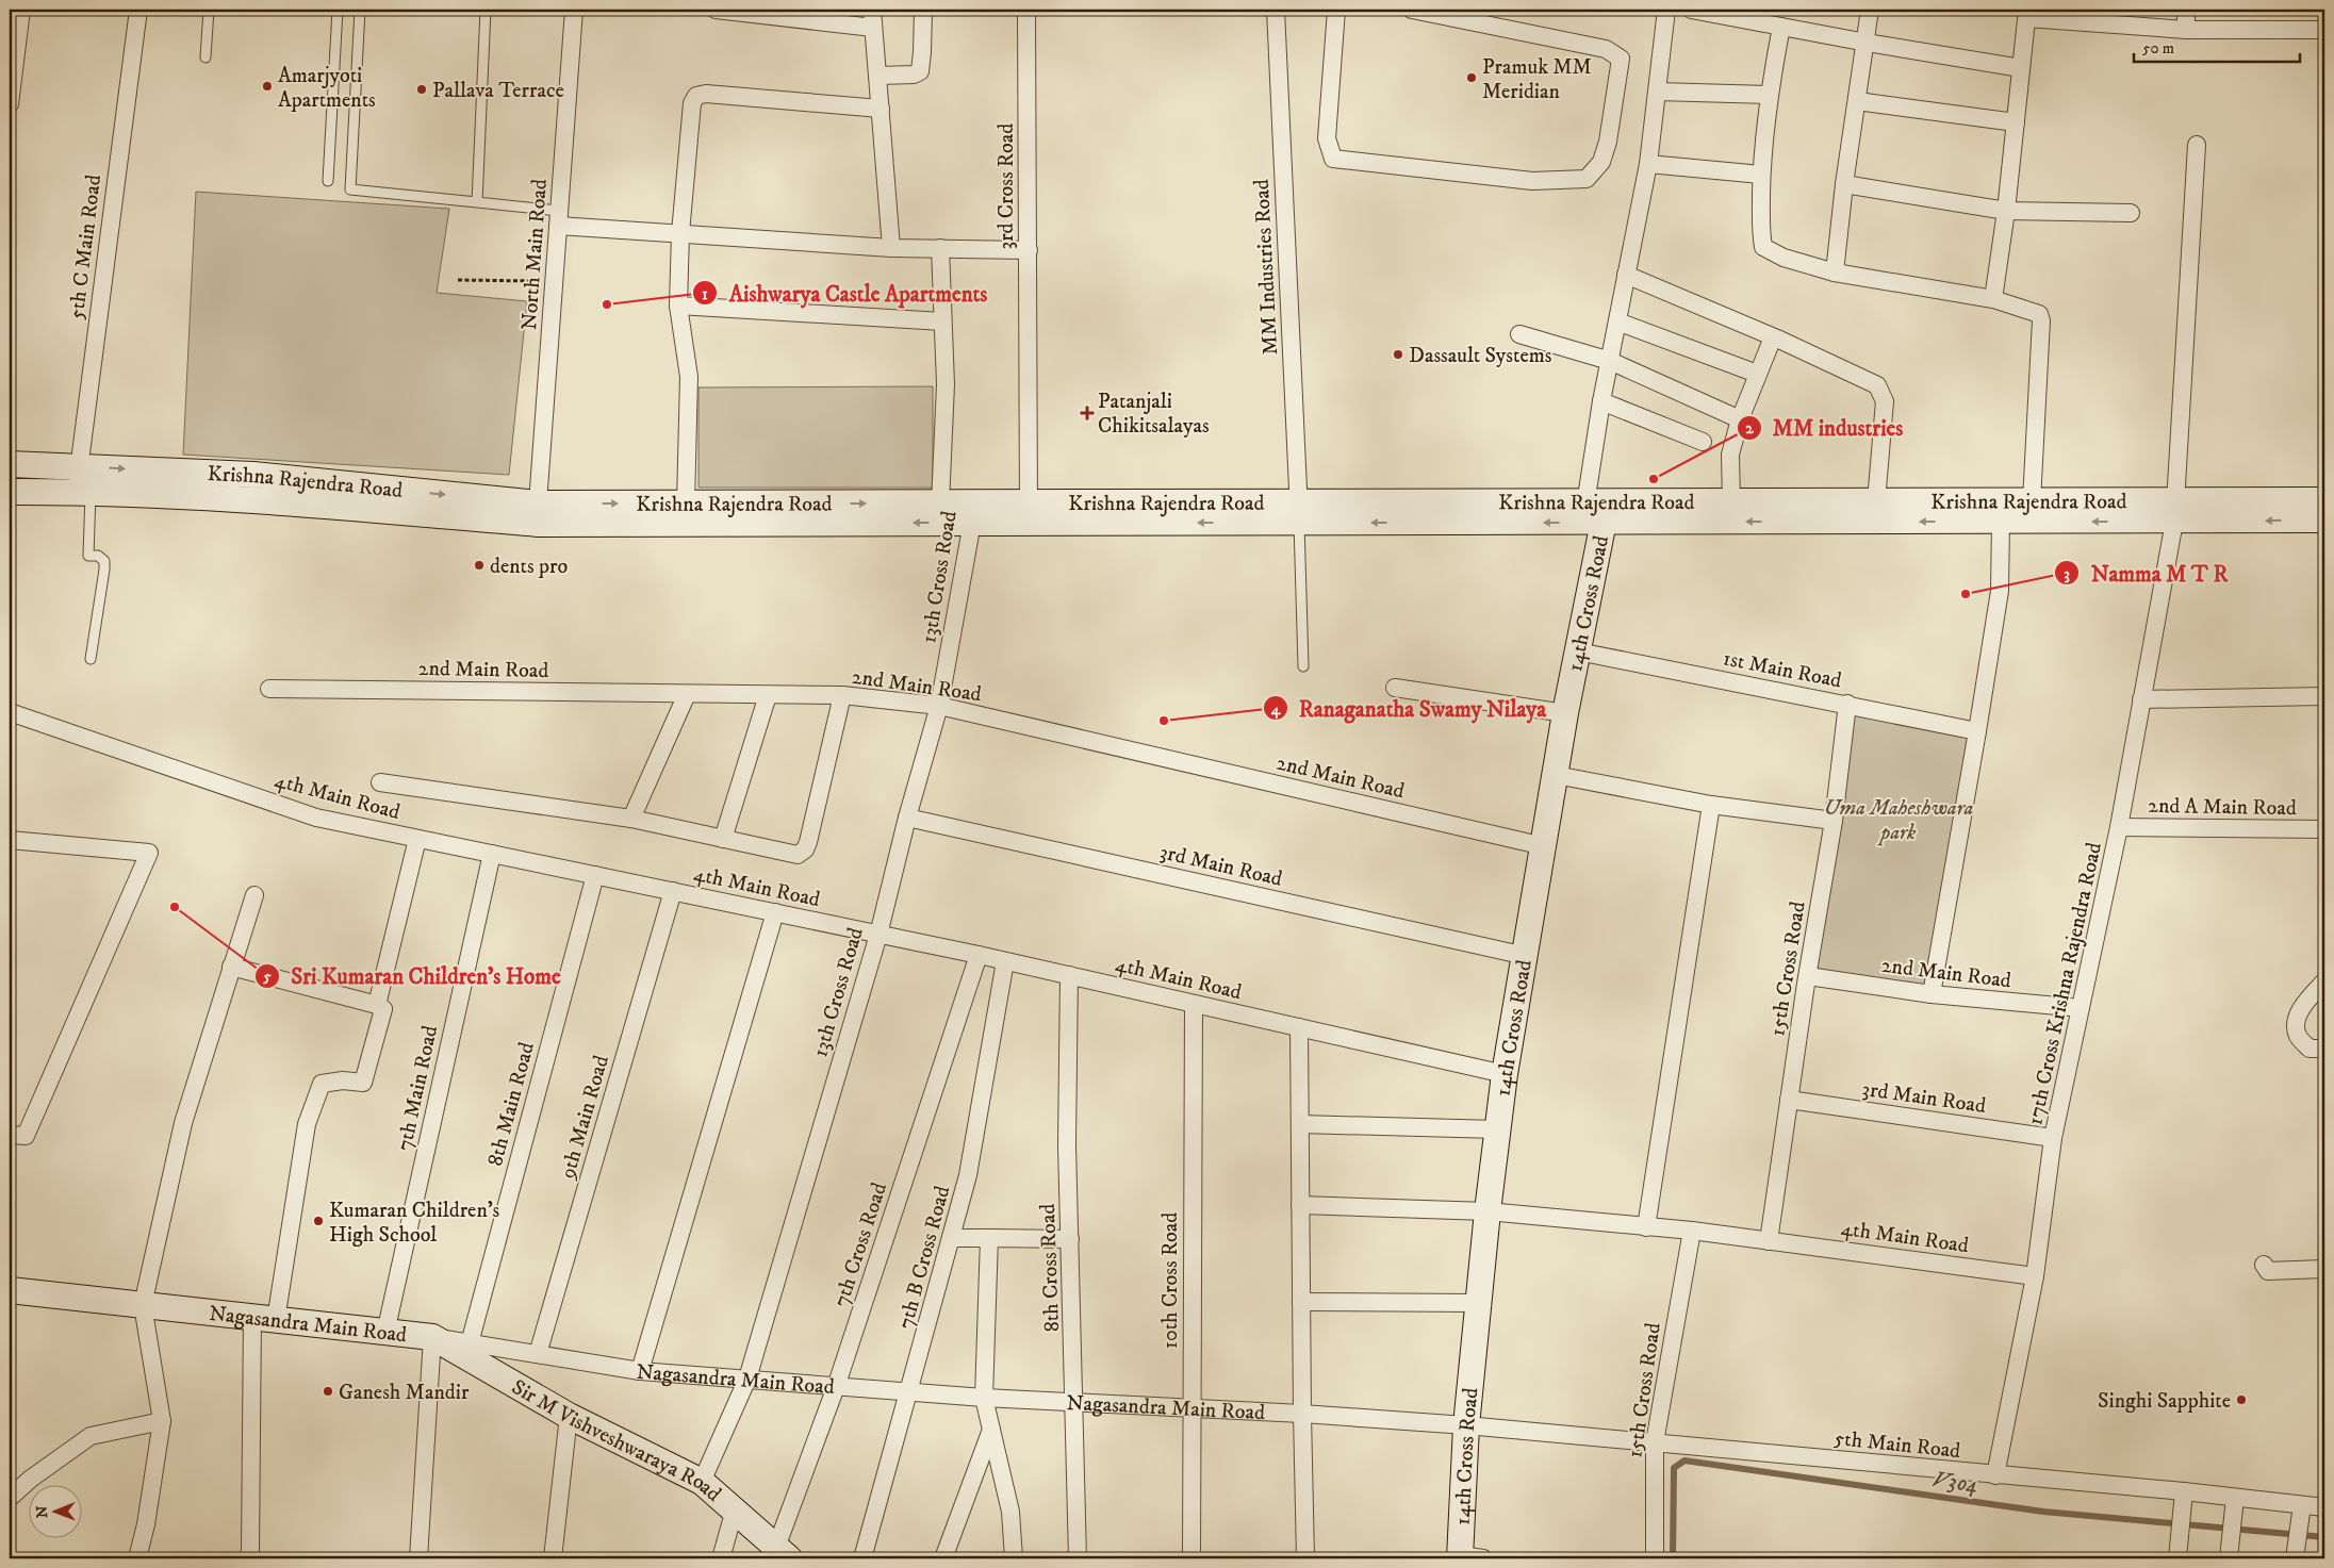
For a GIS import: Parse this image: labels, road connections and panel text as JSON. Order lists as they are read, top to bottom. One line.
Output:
{"streets":{"main road":["Krishna Rajendra Road","14th Cross Road","Nagasandra Main Road","Sir M Vishveshwaraya Road"],"street":["3rd Cross Road","5th C Main Road","North Main Road","MM Industries Road","13th Cross Road","2nd Main Road","1st Main Road","4th Main Road","2nd A Main Road","3rd Main Road","15th Cross Road","17th Cross Krishna Rajendra Road","7th Main Road","8th Main Road","9th Main Road","7th Cross Road","7th B Cross Road","8th Cross Road","10th Cross Road","5th Main Road"]},"crossings":[["5th C Main Road","Krishna Rajendra Road"],["North Main Road","Krishna Rajendra Road"],["Krishna Rajendra Road","13th Cross Road"],["Krishna Rajendra Road","14th Cross Road"],["Krishna Rajendra Road","17th Cross Krishna Rajendra Road"],["13th Cross Road","2nd Main Road"],["13th Cross Road","4th Main Road"],["13th Cross Road","3rd Main Road"],["13th Cross Road","Nagasandra Main Road"],["13th Cross Road","Sir M Vishveshwaraya Road"],["14th Cross Road","2nd Main Road"],["14th Cross Road","1st Main Road"],["14th Cross Road","4th Main Road"],["14th Cross Road","3rd Main Road"],["14th Cross Road","Nagasandra Main Road"],["14th Cross Road","5th Main Road"],["2nd Main Road","15th Cross Road"],["2nd Main Road","17th Cross Krishna Rajendra Road"],["1st Main Road","15th Cross Road"],["4th Main Road","15th Cross Road"],["4th Main Road","17th Cross Krishna Rajendra Road"],["4th Main Road","7th Main Road"],["4th Main Road","8th Main Road"],["4th Main Road","9th Main Road"],["4th Main Road","7th Cross Road"],["4th Main Road","7th B Cross Road"],["4th Main Road","8th Cross Road"],["4th Main Road","10th Cross Road"],["2nd A Main Road","17th Cross Krishna Rajendra Road"],["3rd Main Road","15th Cross Road"],["3rd Main Road","17th Cross Krishna Rajendra Road"],["15th Cross Road","5th Main Road"],["17th Cross Krishna Rajendra Road","5th Main Road"],["7th Main Road","Nagasandra Main Road"],["8th Main Road","Nagasandra Main Road"],["9th Main Road","Nagasandra Main Road"],["7th Cross Road","Nagasandra Main Road"],["7th Cross Road","Sir M Vishveshwaraya Road"],["7th B Cross Road","Nagasandra Main Road"],["8th Cross Road","Nagasandra Main Road"],["10th Cross Road","Nagasandra Main Road"],["Nagasandra Main Road","Sir M Vishveshwaraya Road"],["Nagasandra Main Road","5th Main Road"]],"water":["V304"],"parks":["Uma Maheshwara park"],"places":{"other":["Pramuk MM Meridian","Amarjyoti Apartments","Pallava Terrace","Aishwarya Castle Apartments","Dassault Systems","MM industries","dents pro","Namma M T R","Ranaganatha Swamy Nilaya","Sri Kumaran Children's Home","Kumaran Children's High School","Ganesh Mandir","Singhi Sapphite"],"health":["Patanjali Chikitsalayas"]},"scale_bar":"50 m","north":"left"}
